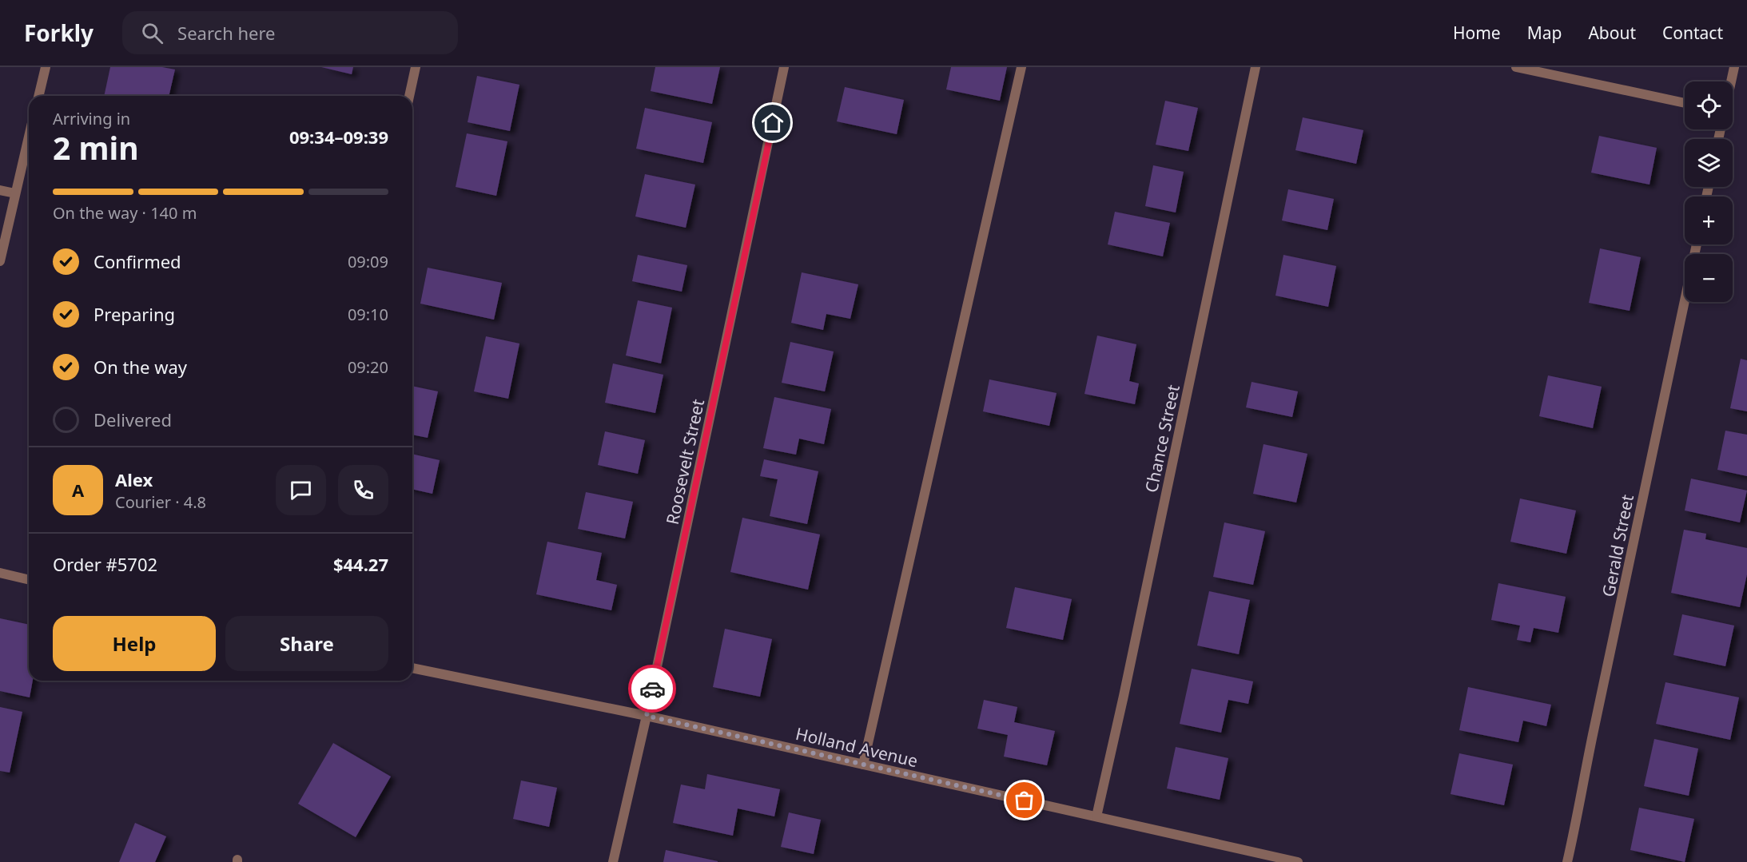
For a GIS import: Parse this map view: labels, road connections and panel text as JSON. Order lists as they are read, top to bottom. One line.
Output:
{"streets":{"street":["Chance Street","Roosevelt Street","Gerald Street","Holland Avenue"]},"crossings":[["Chance Street","Holland Avenue"],["Roosevelt Street","Holland Avenue"]],"page":{"header":"Forkly","search":"Search here","nav":["Home","Map","About","Contact"],"map_buttons":["+","−"],"heading":["2 min","Arriving in","09:34–09:39"],"panel":["Alex","Courier · 4.8","Order #5702","$44.27"],"bar":"On the way · 140 m","list":[["Confirmed","09:09"],["Preparing","09:10"],["On the way","09:20"],"Delivered"],"round":"A","buttons":["Help","Share"]}}
